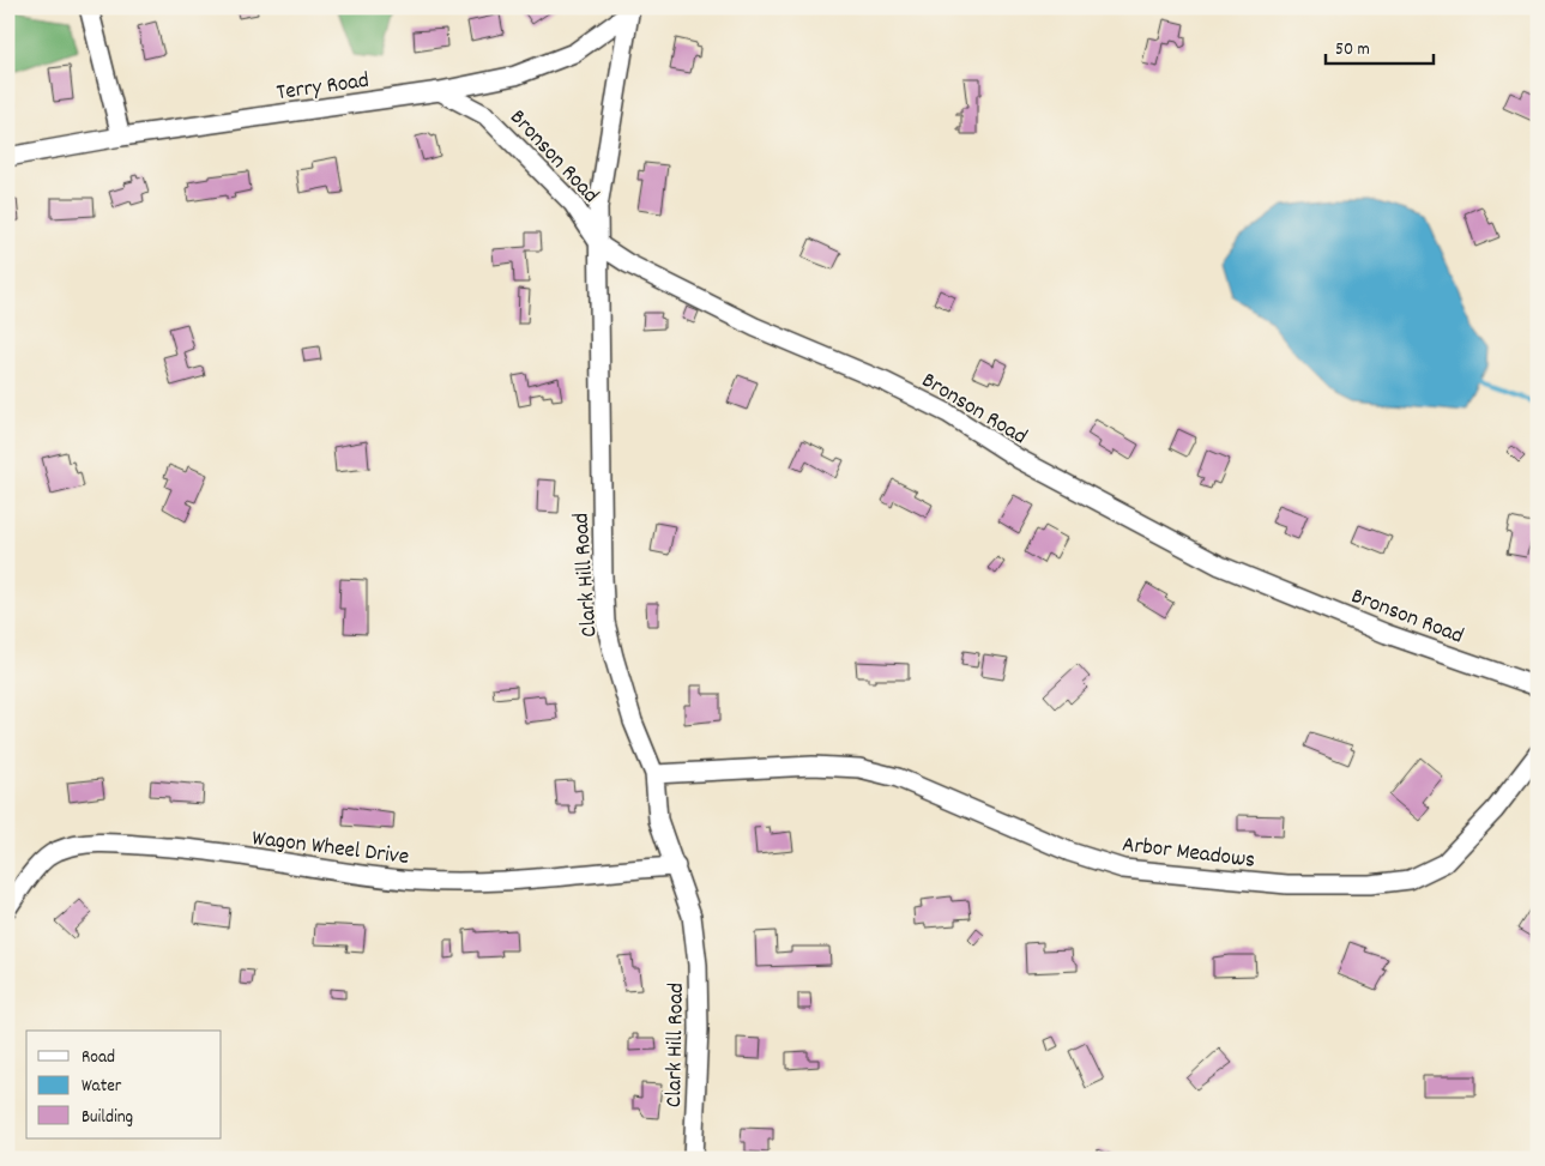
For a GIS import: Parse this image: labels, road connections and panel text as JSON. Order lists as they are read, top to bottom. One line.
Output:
{"streets":{"street":["Terry Road","Bronson Road","Clark Hill Road","Wagon Wheel Drive","Arbor Meadows"]},"crossings":[["Terry Road","Bronson Road"],["Terry Road","Clark Hill Road"],["Bronson Road","Clark Hill Road"],["Clark Hill Road","Wagon Wheel Drive"],["Clark Hill Road","Arbor Meadows"]],"legend":["Road","Water","Building"],"scale_bar":"50 m"}
